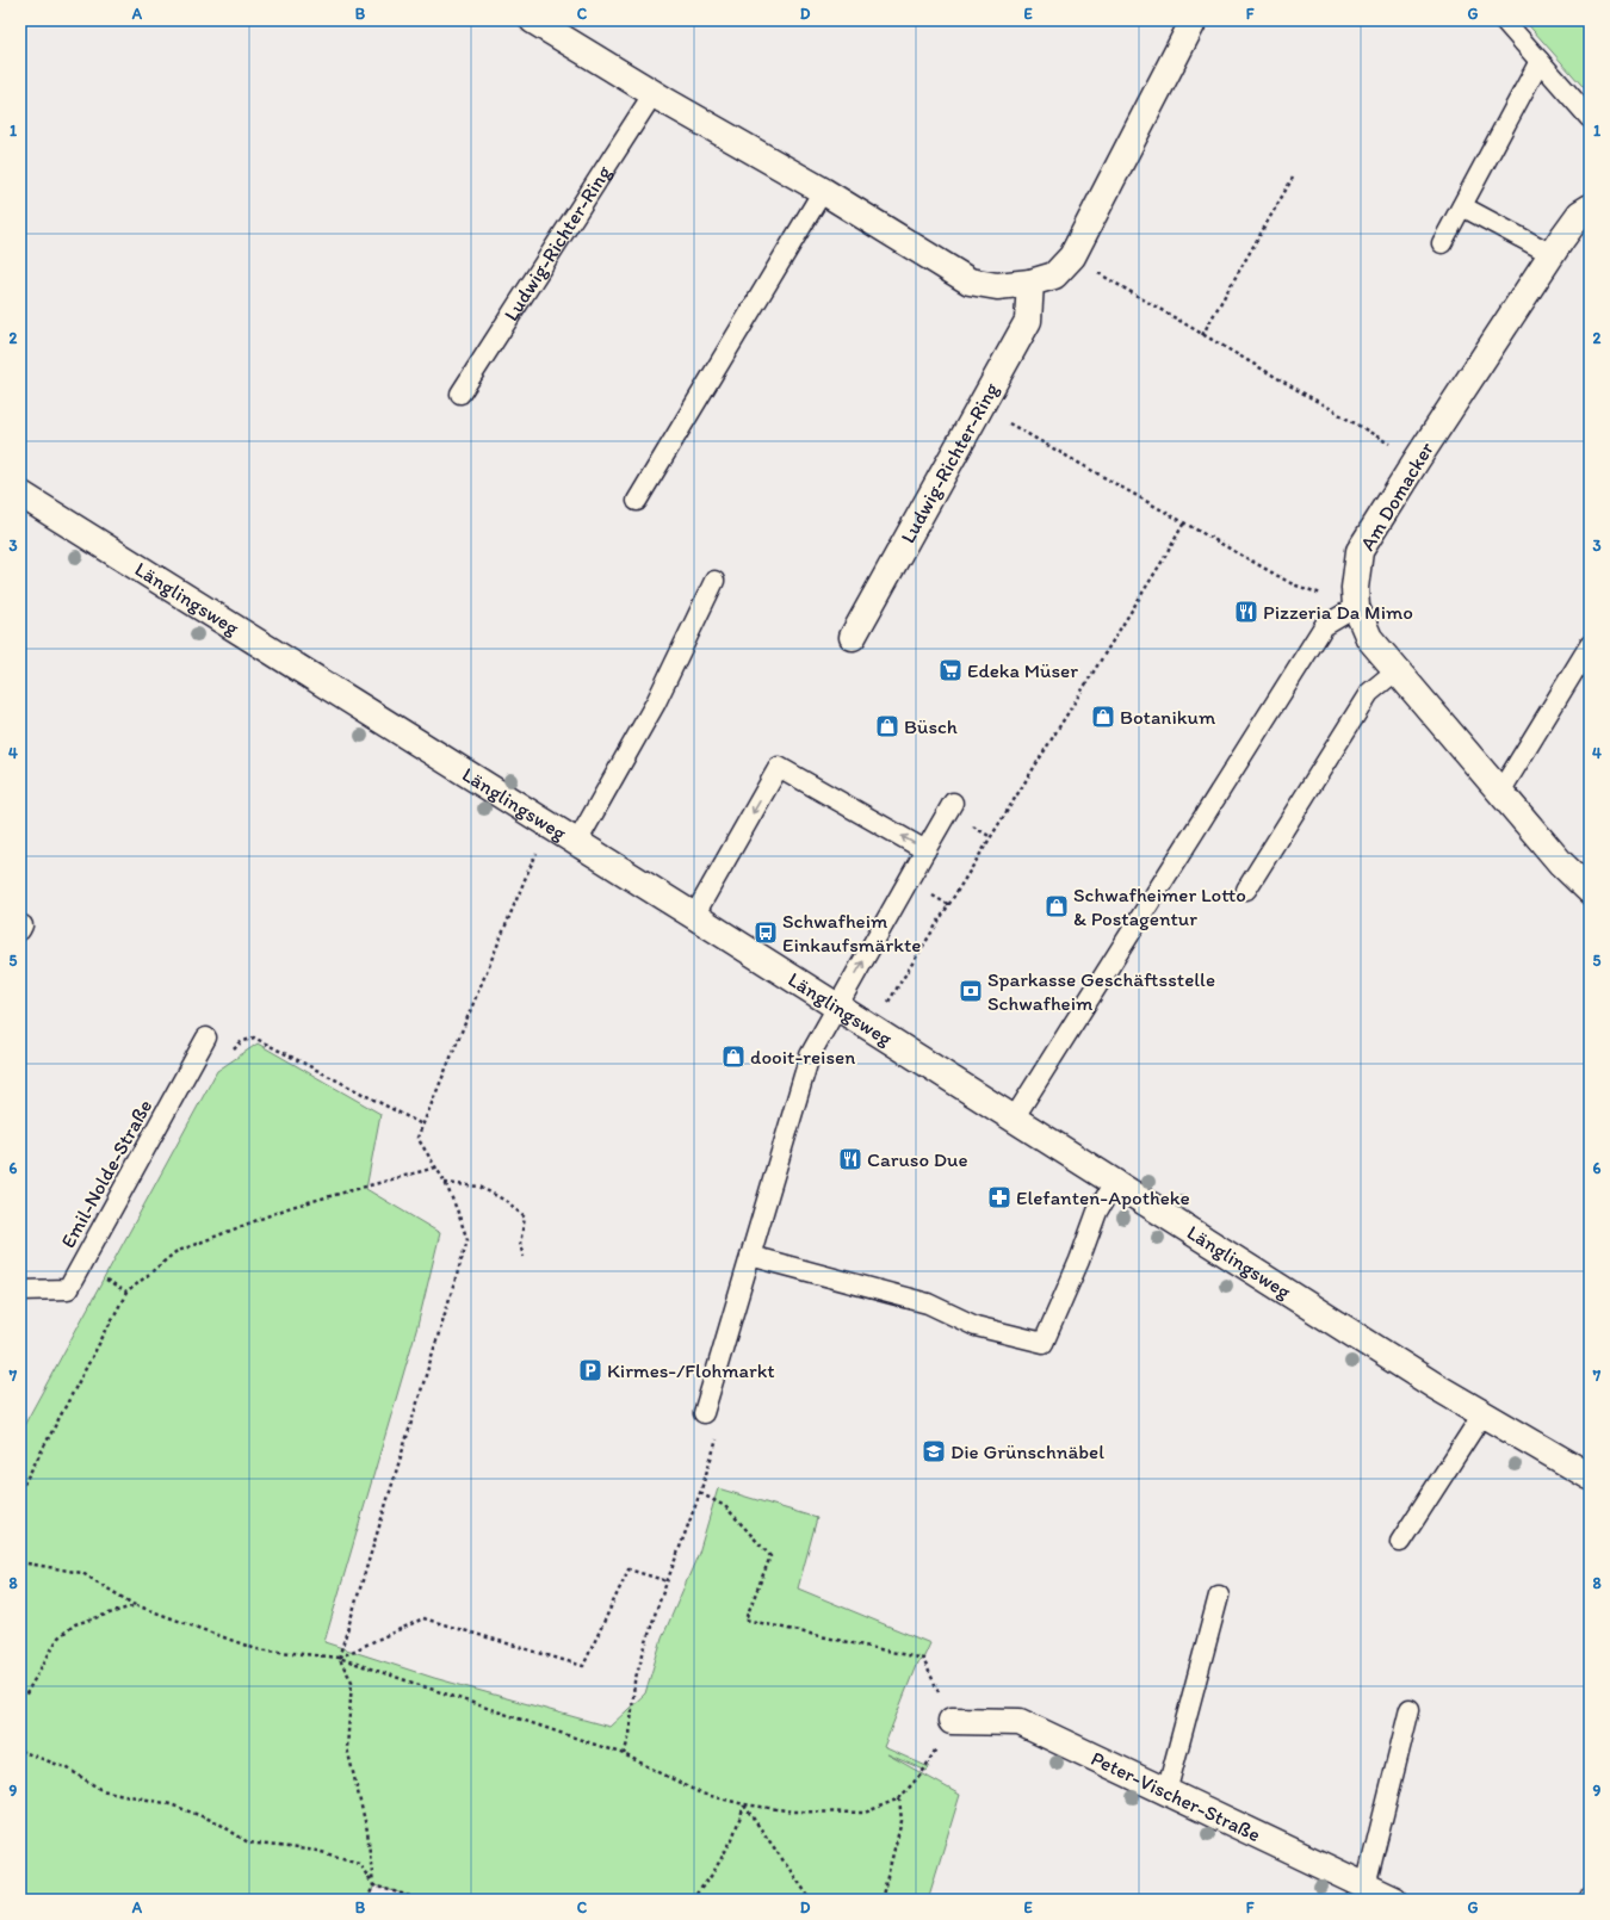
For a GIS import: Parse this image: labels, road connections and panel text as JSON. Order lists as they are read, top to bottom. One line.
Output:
{"streets":{"street":["Ludwig-Richter-Ring","Am Domacker","Länglingsweg","Peter-Vischer-Straße"],"lane":["Emil-Nolde-Straße"]},"places":{"restaurant":["Pizzeria Da Mimo","Caruso Due"],"supermarket":["Edeka Müser"],"shop":["Botanikum","Büsch","Schwafheimer Lotto & Postagentur","dooit-reisen"],"bus stop":["Schwafheim Einkaufsmärkte"],"bank":["Sparkasse Geschäftsstelle Schwafheim"],"pharmacy":["Elefanten-Apotheke"],"parking":["Kirmes-/Flohmarkt"],"school or university":["Die Grünschnäbel"]},"grid":{"columns":["A","B","C","D","E","F","G"],"rows":["1","2","3","4","5","6","7","8","9"]}}
